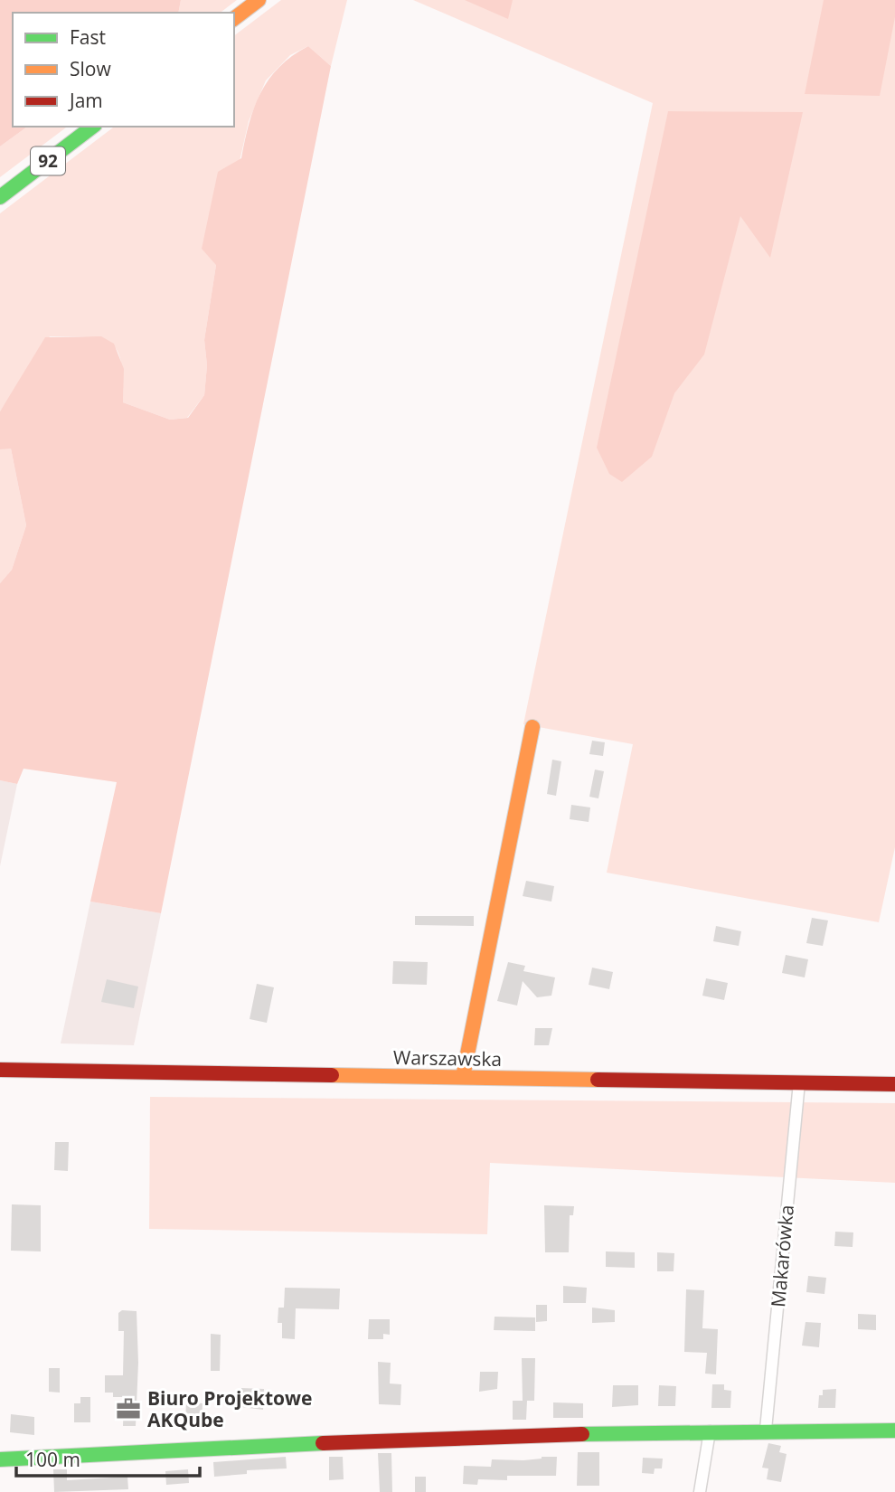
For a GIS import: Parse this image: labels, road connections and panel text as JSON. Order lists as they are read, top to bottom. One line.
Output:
{"streets":{"street":["92","Warszawska","Makarówka"]},"crossings":[["Warszawska","Makarówka"]],"places":{"office":["Biuro Projektowe AKQube"]},"legend":["Fast","Slow","Jam"],"scale_bar":"100 m"}
